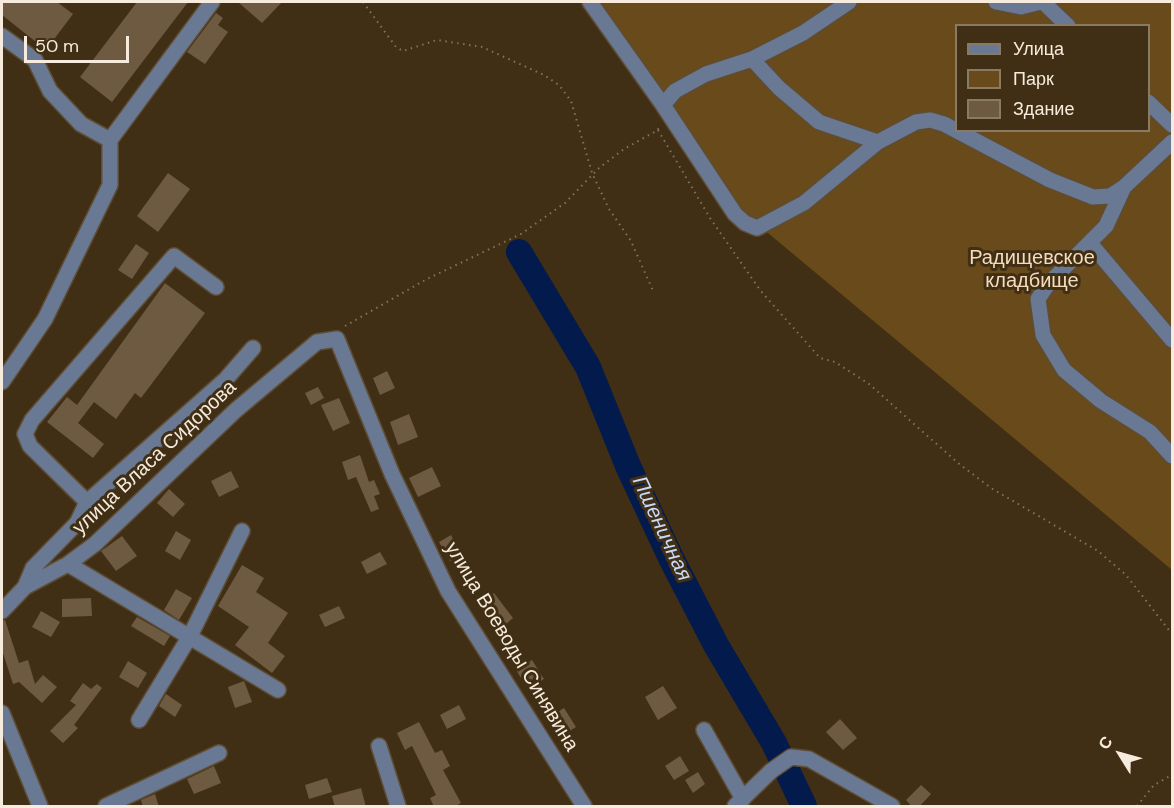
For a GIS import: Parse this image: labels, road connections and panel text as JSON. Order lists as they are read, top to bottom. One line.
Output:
{"streets":{"street":["улица Власа Сидорова","улица Воеводы Синявина"]},"crossings":[["улица Власа Сидорова","улица Воеводы Синявина"]],"water":["Пшеничная"],"parks":["Радищевское кладбище"],"legend":["Улица","Парк","Здание"],"scale_bar":"50 m","north":"top left"}
